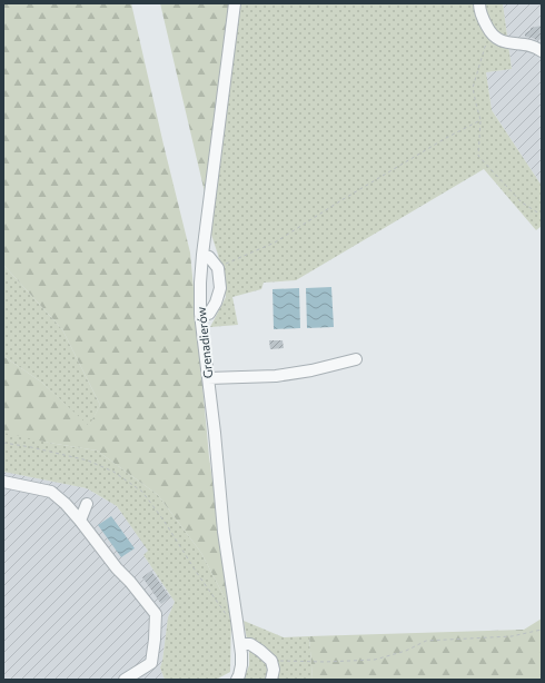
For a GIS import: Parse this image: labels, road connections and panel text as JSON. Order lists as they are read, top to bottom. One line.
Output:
{"streets":{"street":["Grenadierów"]}}
